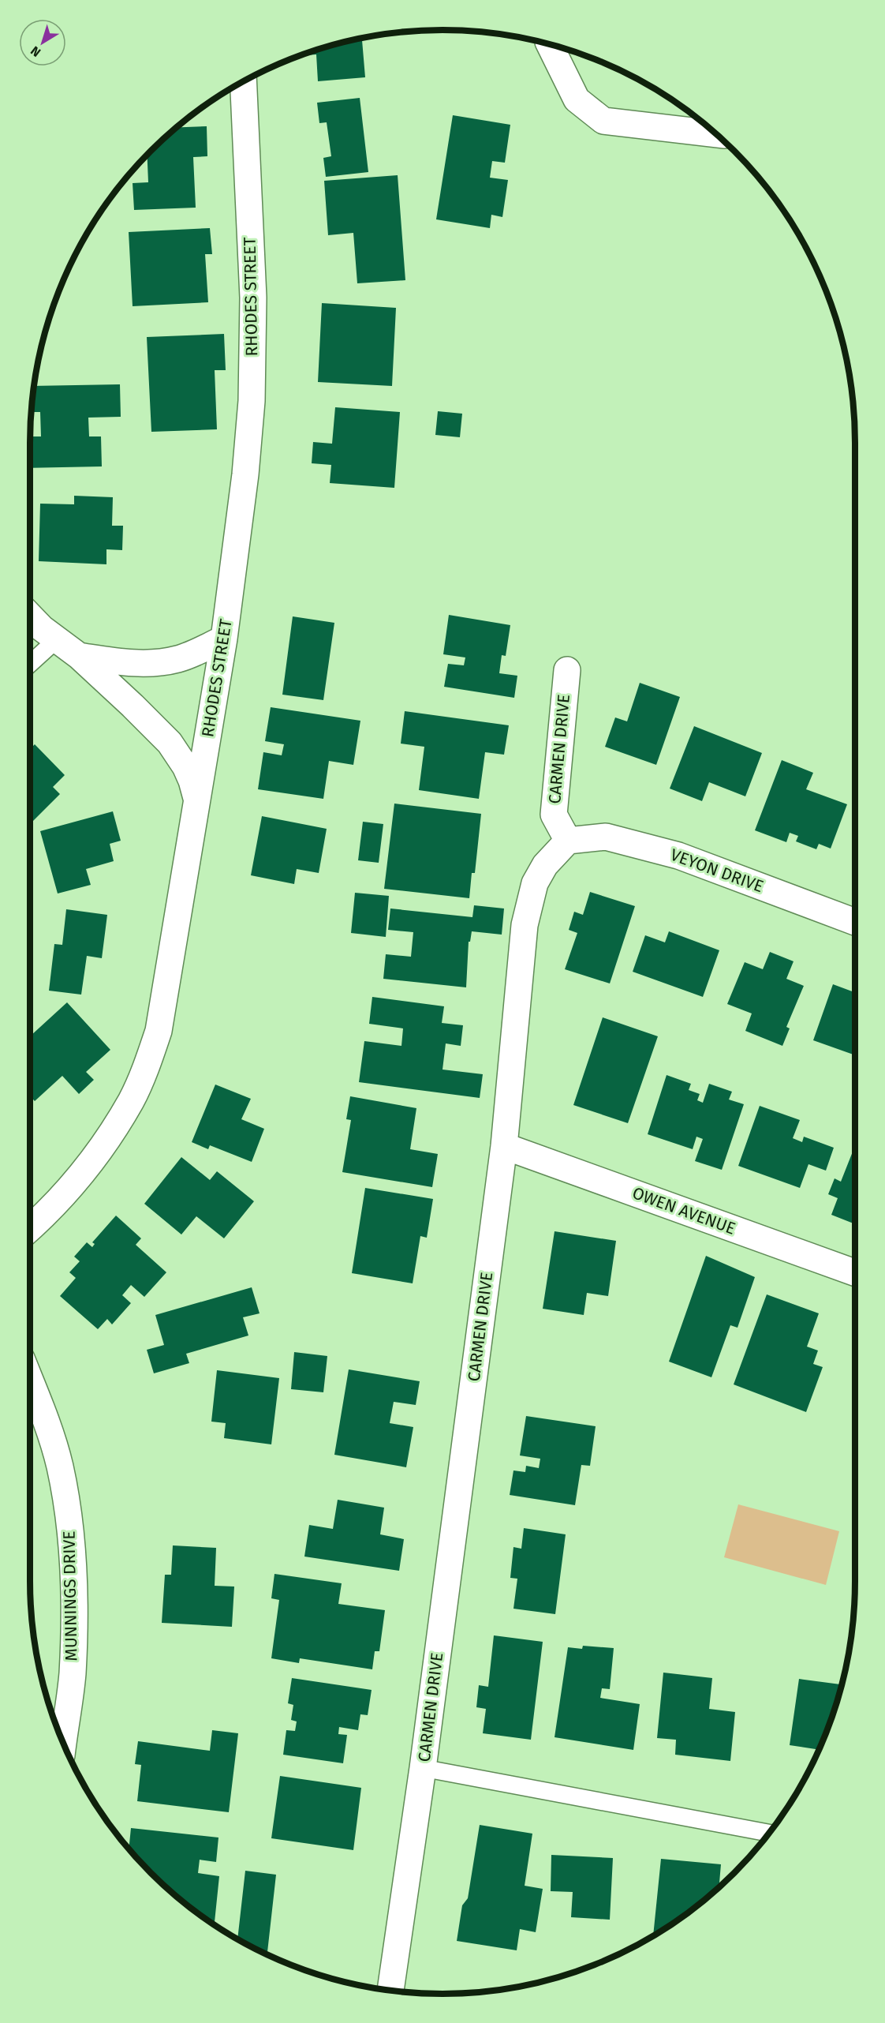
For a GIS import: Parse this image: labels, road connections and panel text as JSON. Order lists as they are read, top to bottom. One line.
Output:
{"streets":{"street":["RHODES STREET","CARMEN DRIVE","VEYON DRIVE","OWEN AVENUE","MUNNINGS DRIVE"]},"crossings":[["CARMEN DRIVE","VEYON DRIVE"],["CARMEN DRIVE","OWEN AVENUE"]],"north":"bottom left"}
